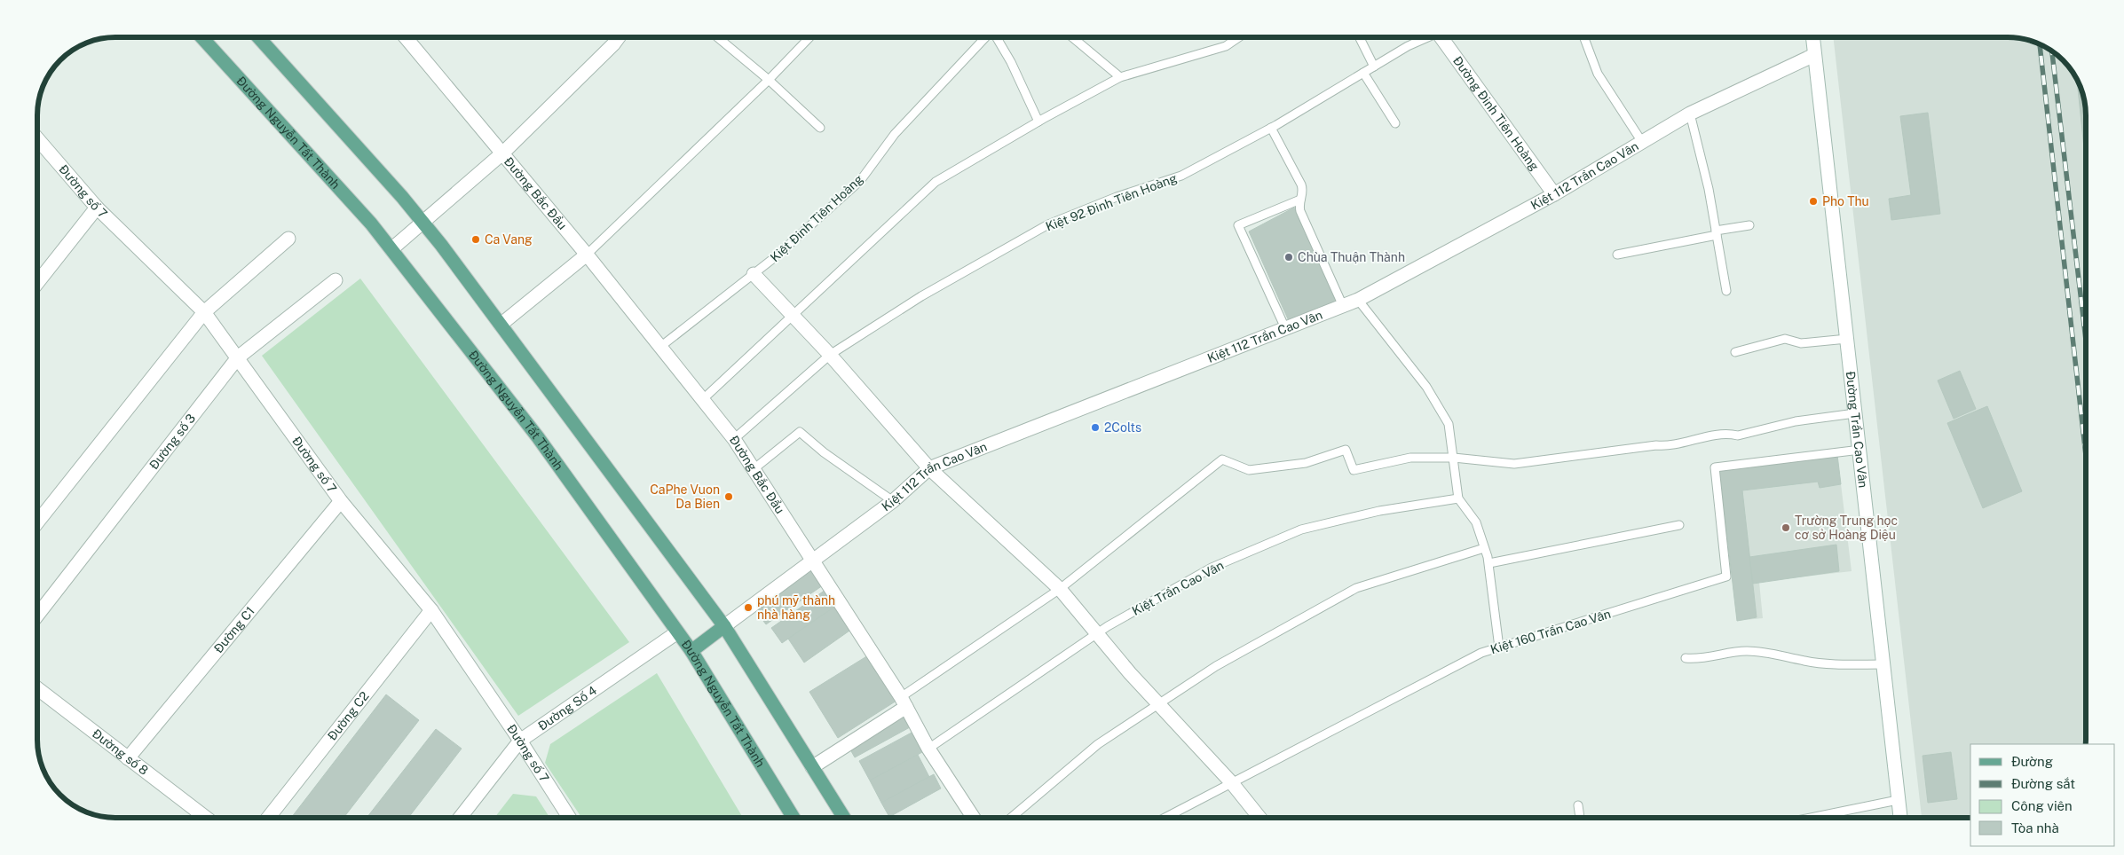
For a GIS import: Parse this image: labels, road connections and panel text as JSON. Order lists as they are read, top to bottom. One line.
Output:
{"streets":{"main road":["Đường Nguyễn Tất Thành"],"street":["Đường Đinh Tiên Hoàng","Kiệt 112 Trần Cao Vân","Đường số 7","Đường Bắc Đẩu","Đường Trần Cao Vân","Đường số 3","Đường C1","Đường Số 4","Đường C2","Đường số 8"],"lane":["Kiệt 92 Đinh Tiên Hoàng","Kiệt Đinh Tiên Hoàng","Kiệt Trần Cao Vân","Kiệt 160 Trần Cao Vân"]},"crossings":[["Đường Đinh Tiên Hoàng","Kiệt 112 Trần Cao Vân"],["Đường Nguyễn Tất Thành","Đường Bắc Đẩu"],["Đường Nguyễn Tất Thành","Đường Số 4"],["Kiệt 112 Trần Cao Vân","Đường Bắc Đẩu"],["Kiệt 112 Trần Cao Vân","Đường Trần Cao Vân"],["Đường số 7","Đường số 3"],["Đường số 7","Đường C1"],["Đường số 7","Đường Số 4"],["Đường số 7","Đường C2"],["Đường Bắc Đẩu","Kiệt 92 Đinh Tiên Hoàng"],["Đường Bắc Đẩu","Kiệt Đinh Tiên Hoàng"],["Đường Bắc Đẩu","Kiệt Trần Cao Vân"],["Đường Trần Cao Vân","Kiệt 160 Trần Cao Vân"],["Đường C1","Đường số 8"]],"places":["Pho Thu","Ca Vang","Chùa Thuận Thành","2Colts","CaPhe Vuon Da Bien","Trường Trung học cơ sở Hoàng Diệu","phú mỹ thành nhà hàng"],"legend":["Đường","Đường sắt","Công viên","Tòa nhà"]}
